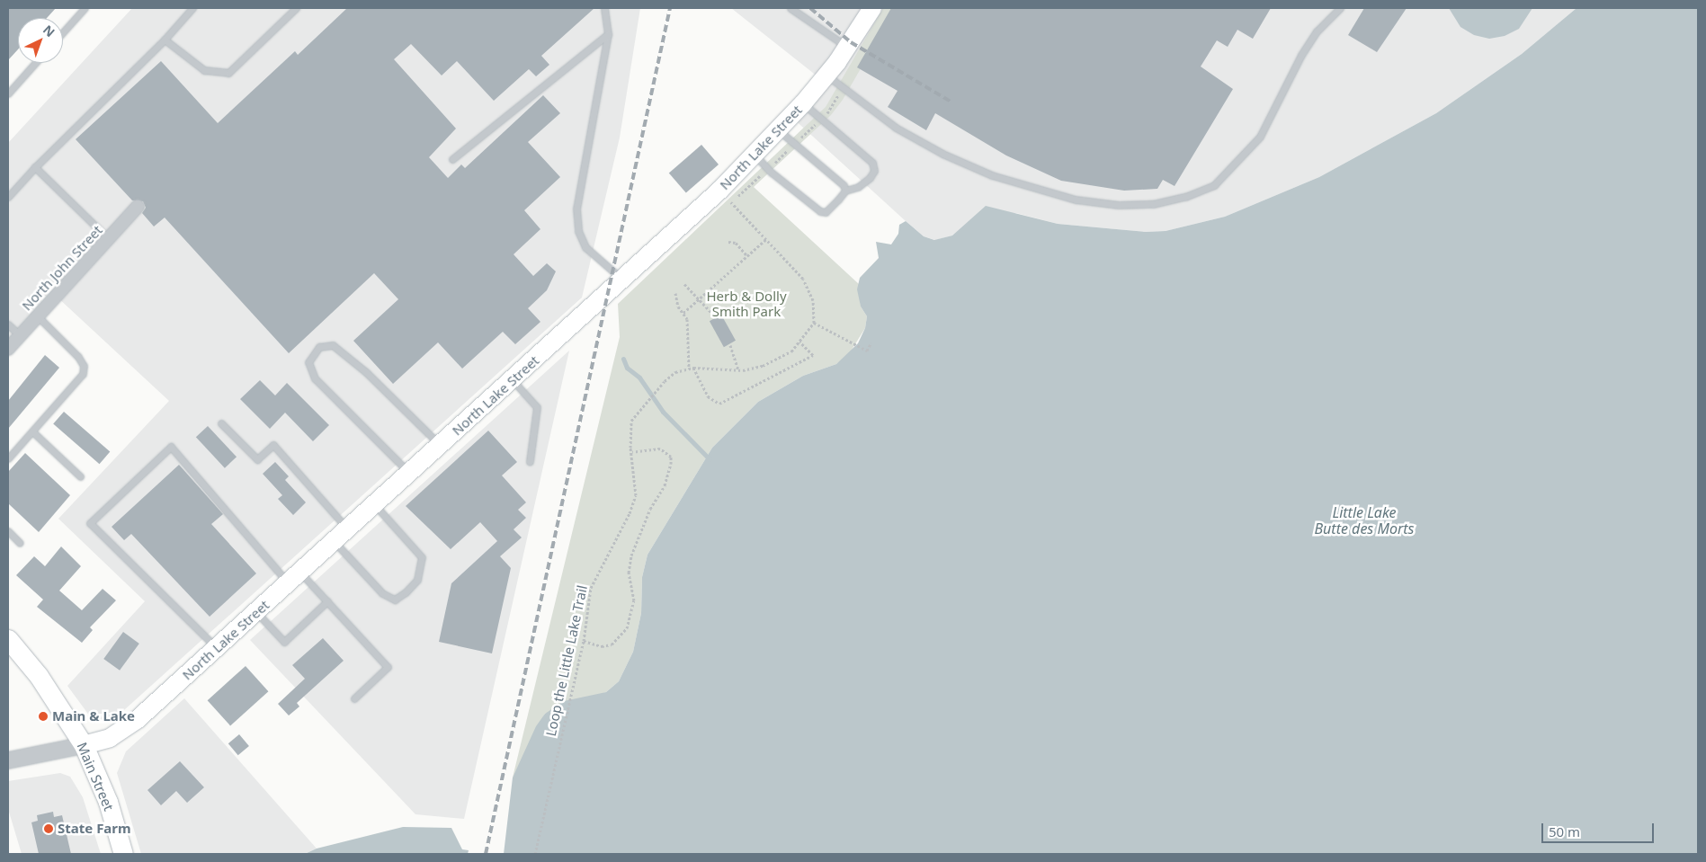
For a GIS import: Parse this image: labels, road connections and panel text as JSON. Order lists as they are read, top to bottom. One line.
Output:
{"streets":{"main road":["North Lake Street","Main Street"],"street":["North John Street"],"path":["Loop the Little Lake Trail"]},"crossings":[["North Lake Street","Main Street"]],"water":["Little Lake Butte des Morts"],"parks":["Herb & Dolly Smith Park"],"places":["Main & Lake","State Farm"],"scale_bar":"50 m","north":"top right"}
